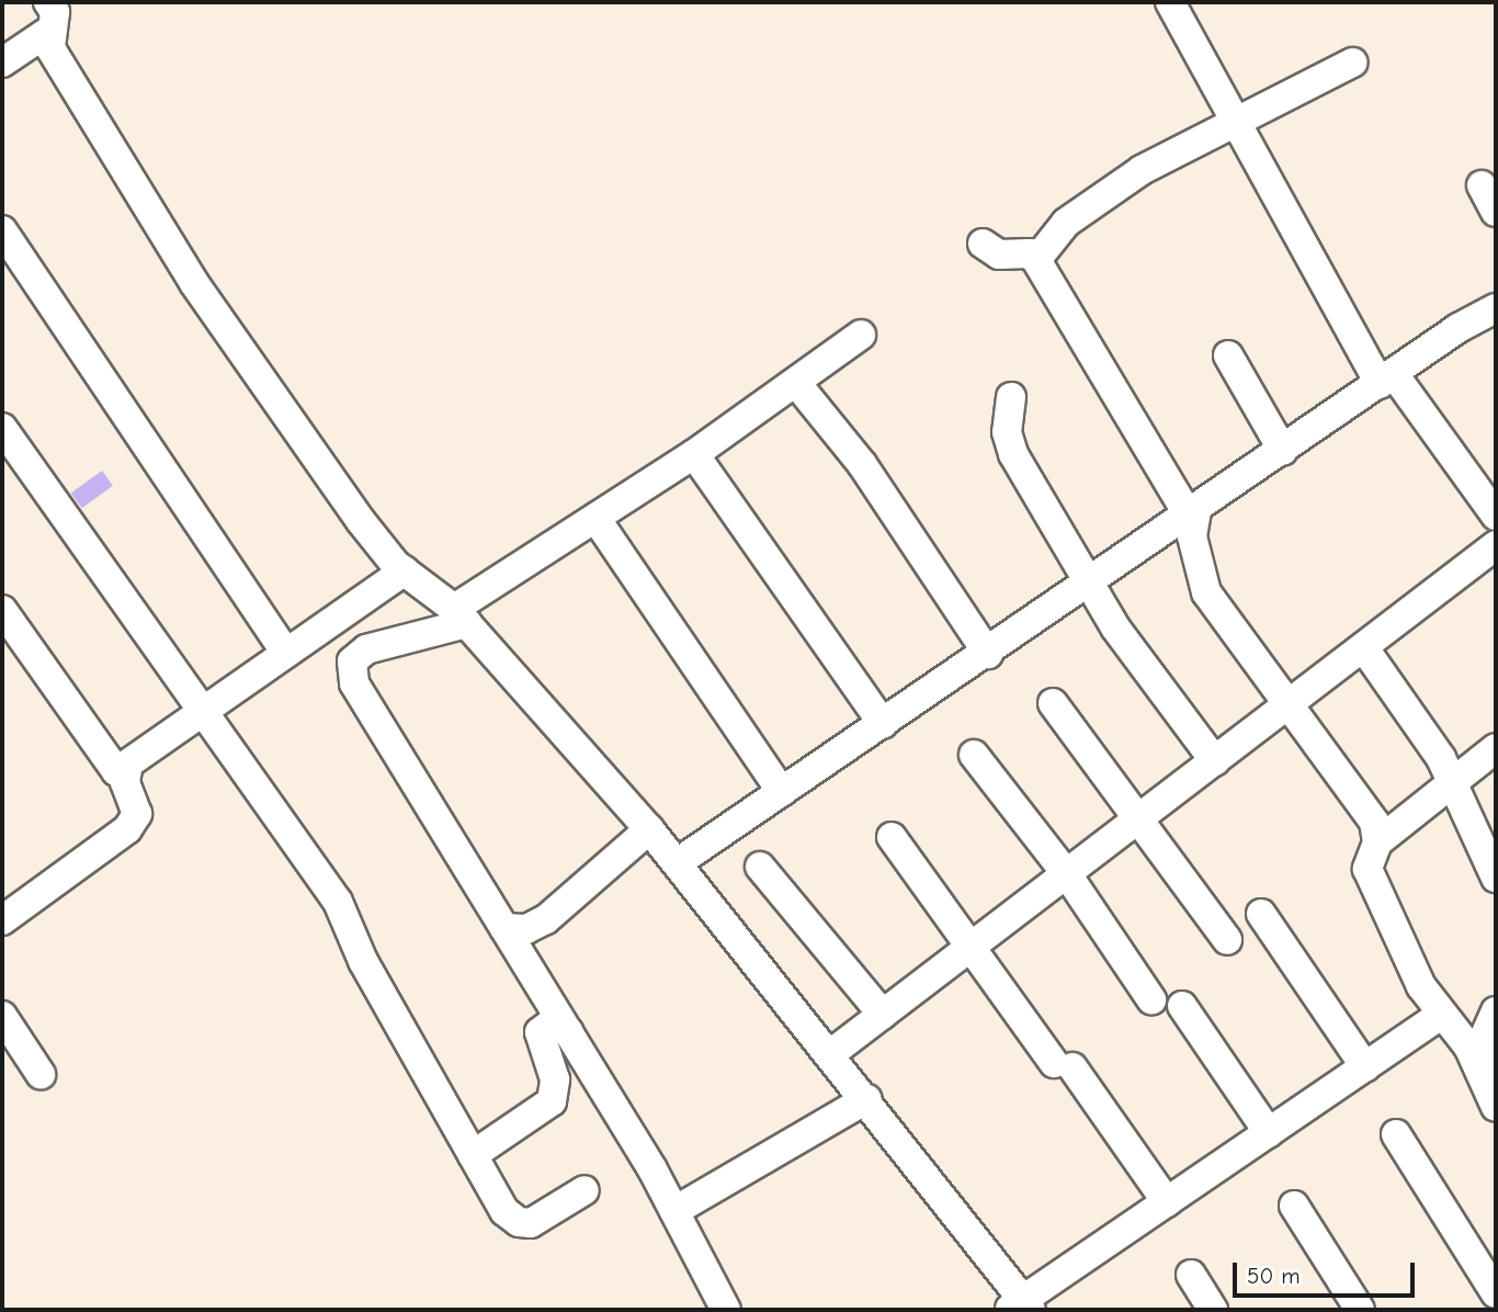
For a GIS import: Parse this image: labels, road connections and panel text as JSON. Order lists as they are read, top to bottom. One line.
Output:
{"scale_bar":"50 m"}
